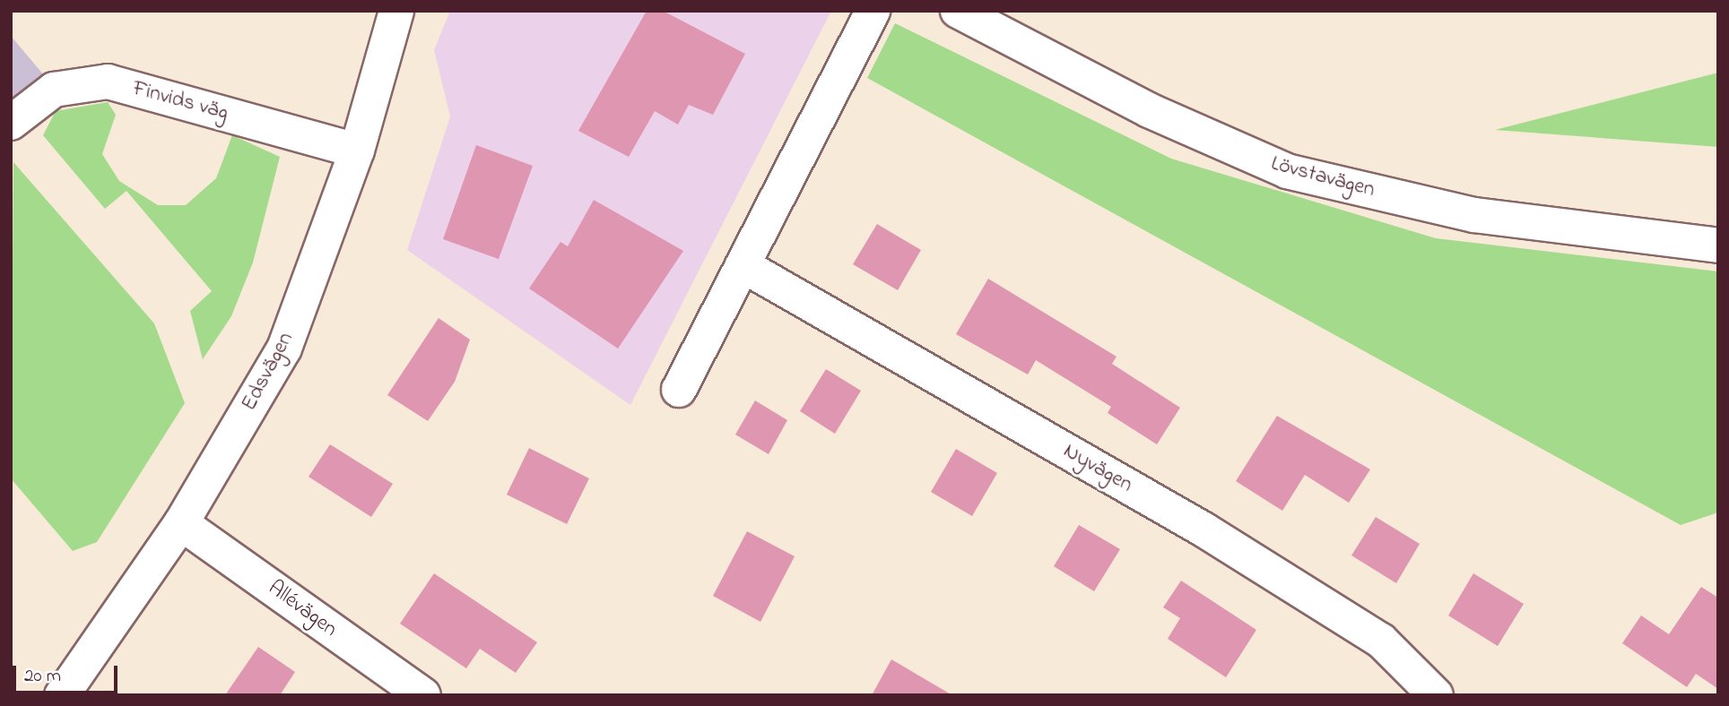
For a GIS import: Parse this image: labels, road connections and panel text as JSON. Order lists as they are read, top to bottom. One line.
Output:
{"streets":{"street":["Finvids väg","Lövstavägen","Edsvägen","Nyvägen","Allévägen"]},"crossings":[["Finvids väg","Edsvägen"],["Edsvägen","Allévägen"]],"scale_bar":"20 m"}
